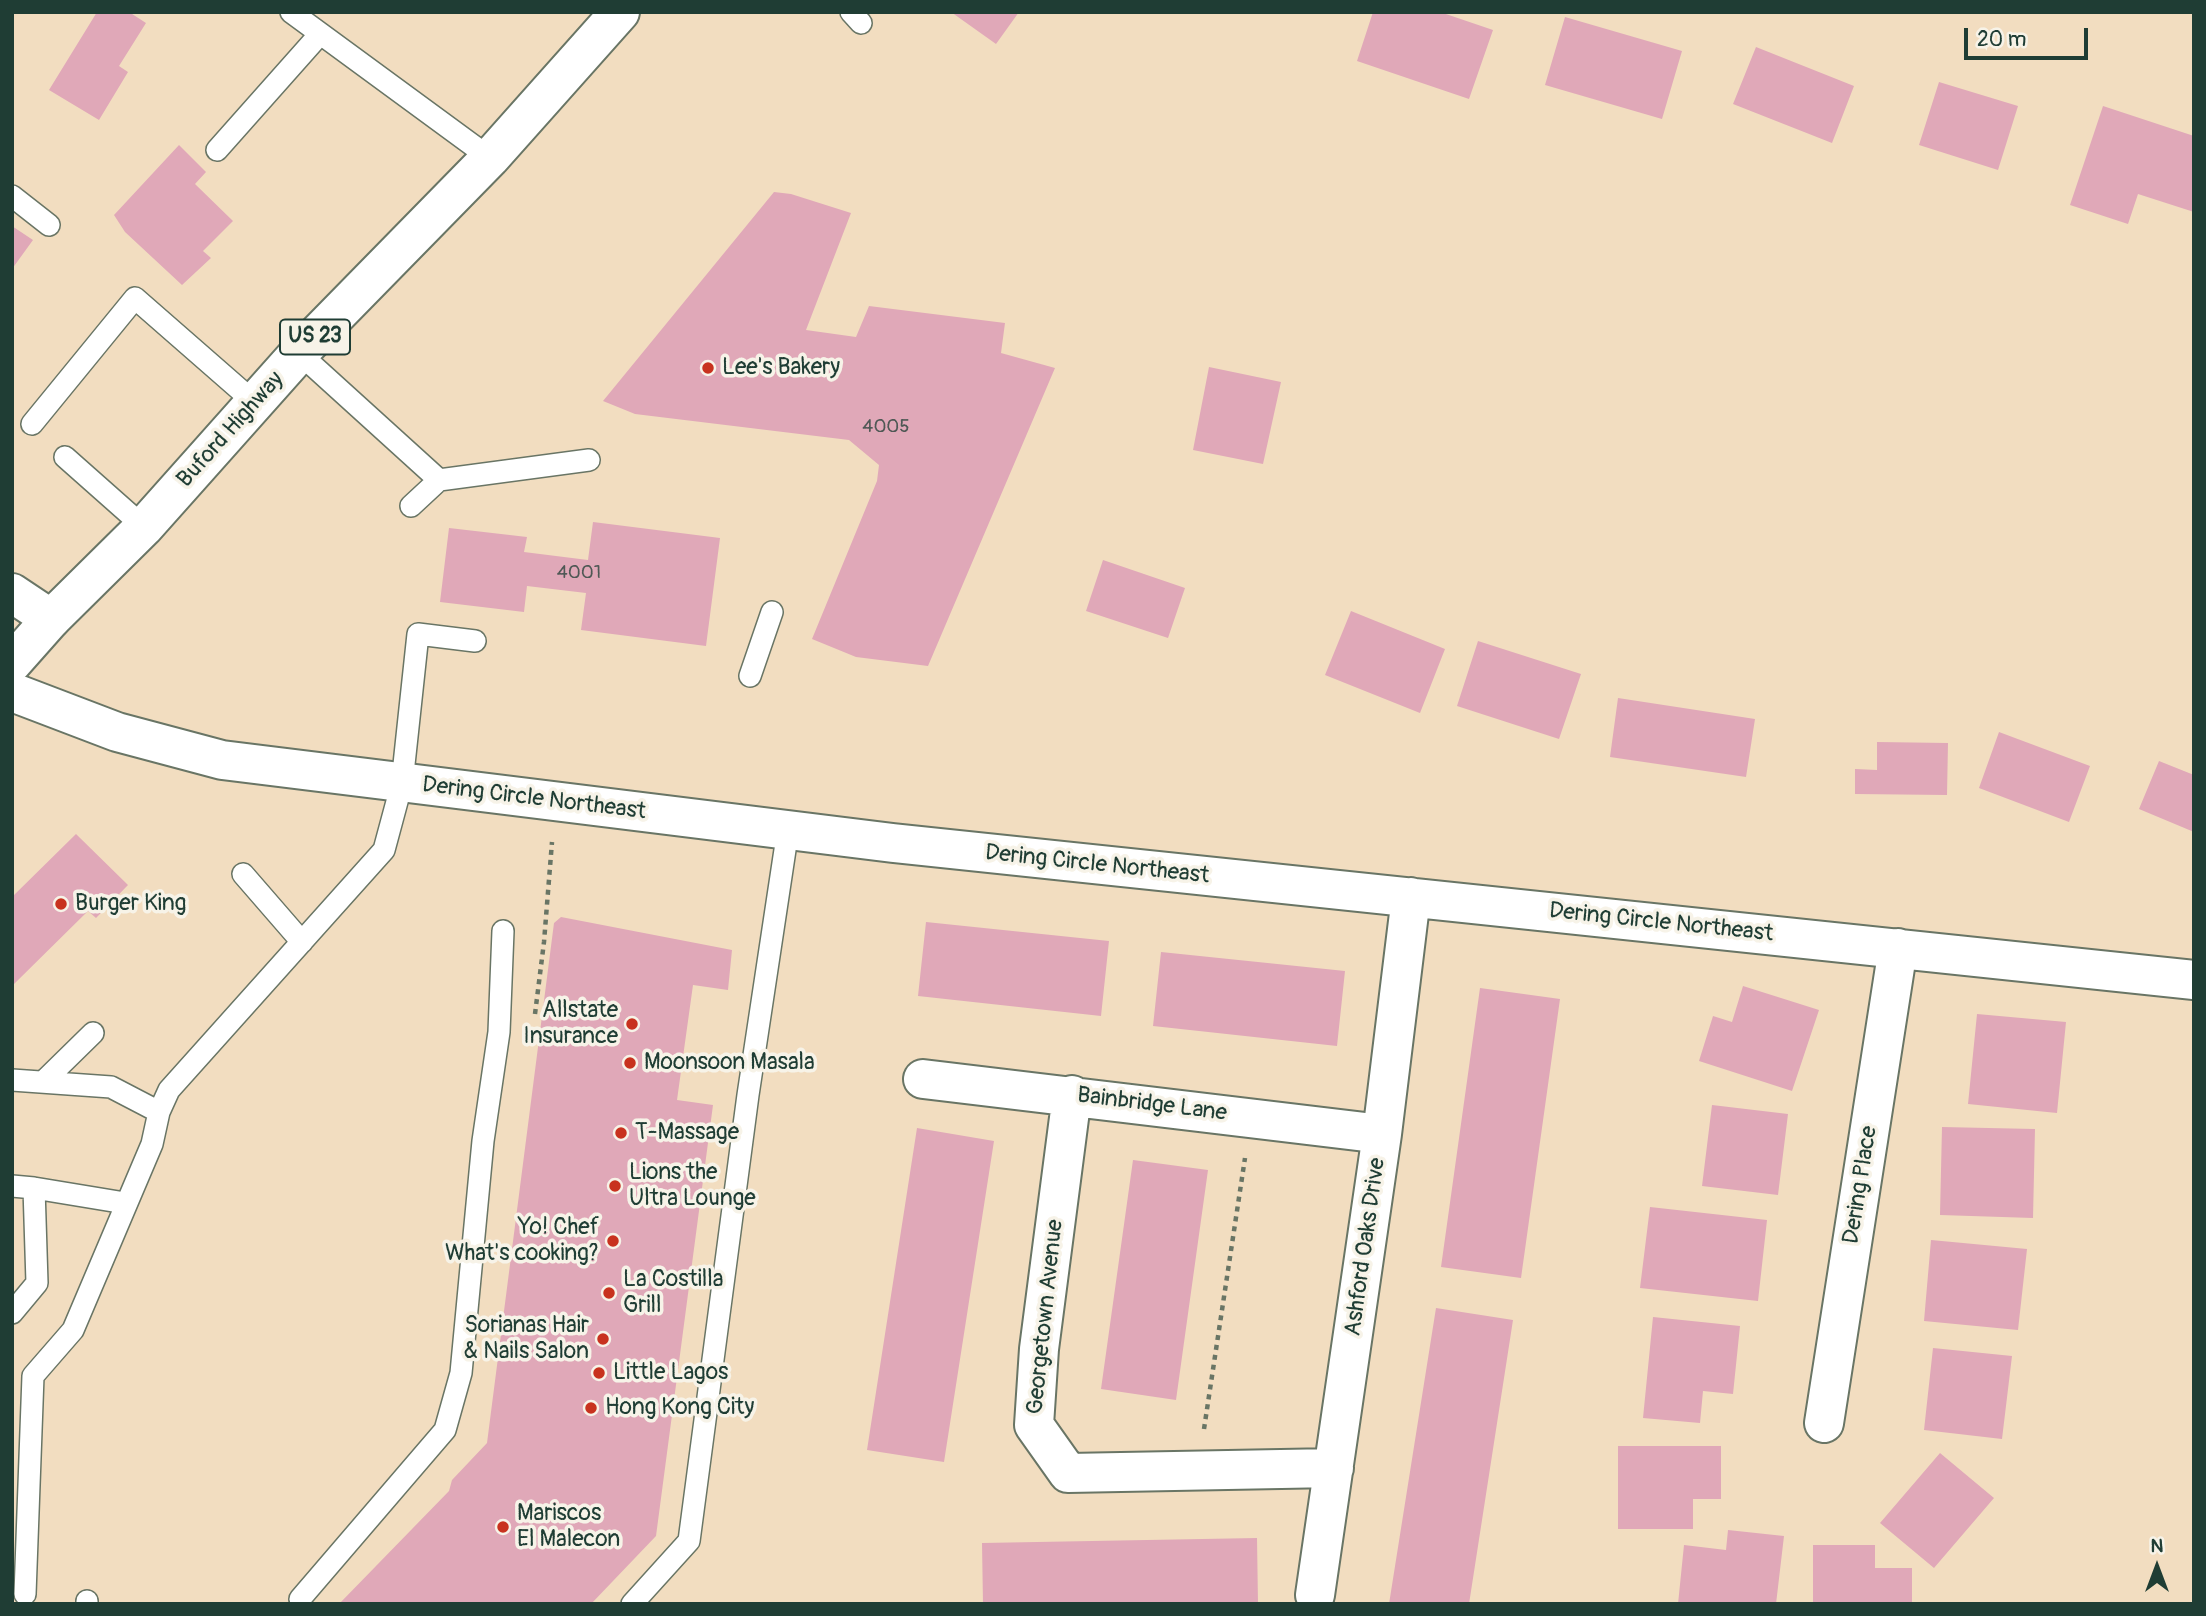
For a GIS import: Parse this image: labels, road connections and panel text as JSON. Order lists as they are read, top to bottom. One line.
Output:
{"streets":{"street":["US 23","Buford Highway","Dering Circle Northeast","Bainbridge Lane","Dering Place","Ashford Oaks Drive","Georgetown Avenue"]},"crossings":[["Dering Circle Northeast","Dering Place"],["Dering Circle Northeast","Ashford Oaks Drive"],["Bainbridge Lane","Ashford Oaks Drive"],["Bainbridge Lane","Georgetown Avenue"],["Ashford Oaks Drive","Georgetown Avenue"]],"places":["Lee's Bakery","Burger King","Allstate Insurance","Moonsoon Masala","T-Massage","Lions the Ultra Lounge","Yo! Chef What's cooking?","La Costilla Grill","Sorianas Hair & Nails Salon","Little Lagos","Hong Kong City","Mariscos El Malecon"],"house_numbers":["4005","4001"],"scale_bar":"20 m","north":"top"}
